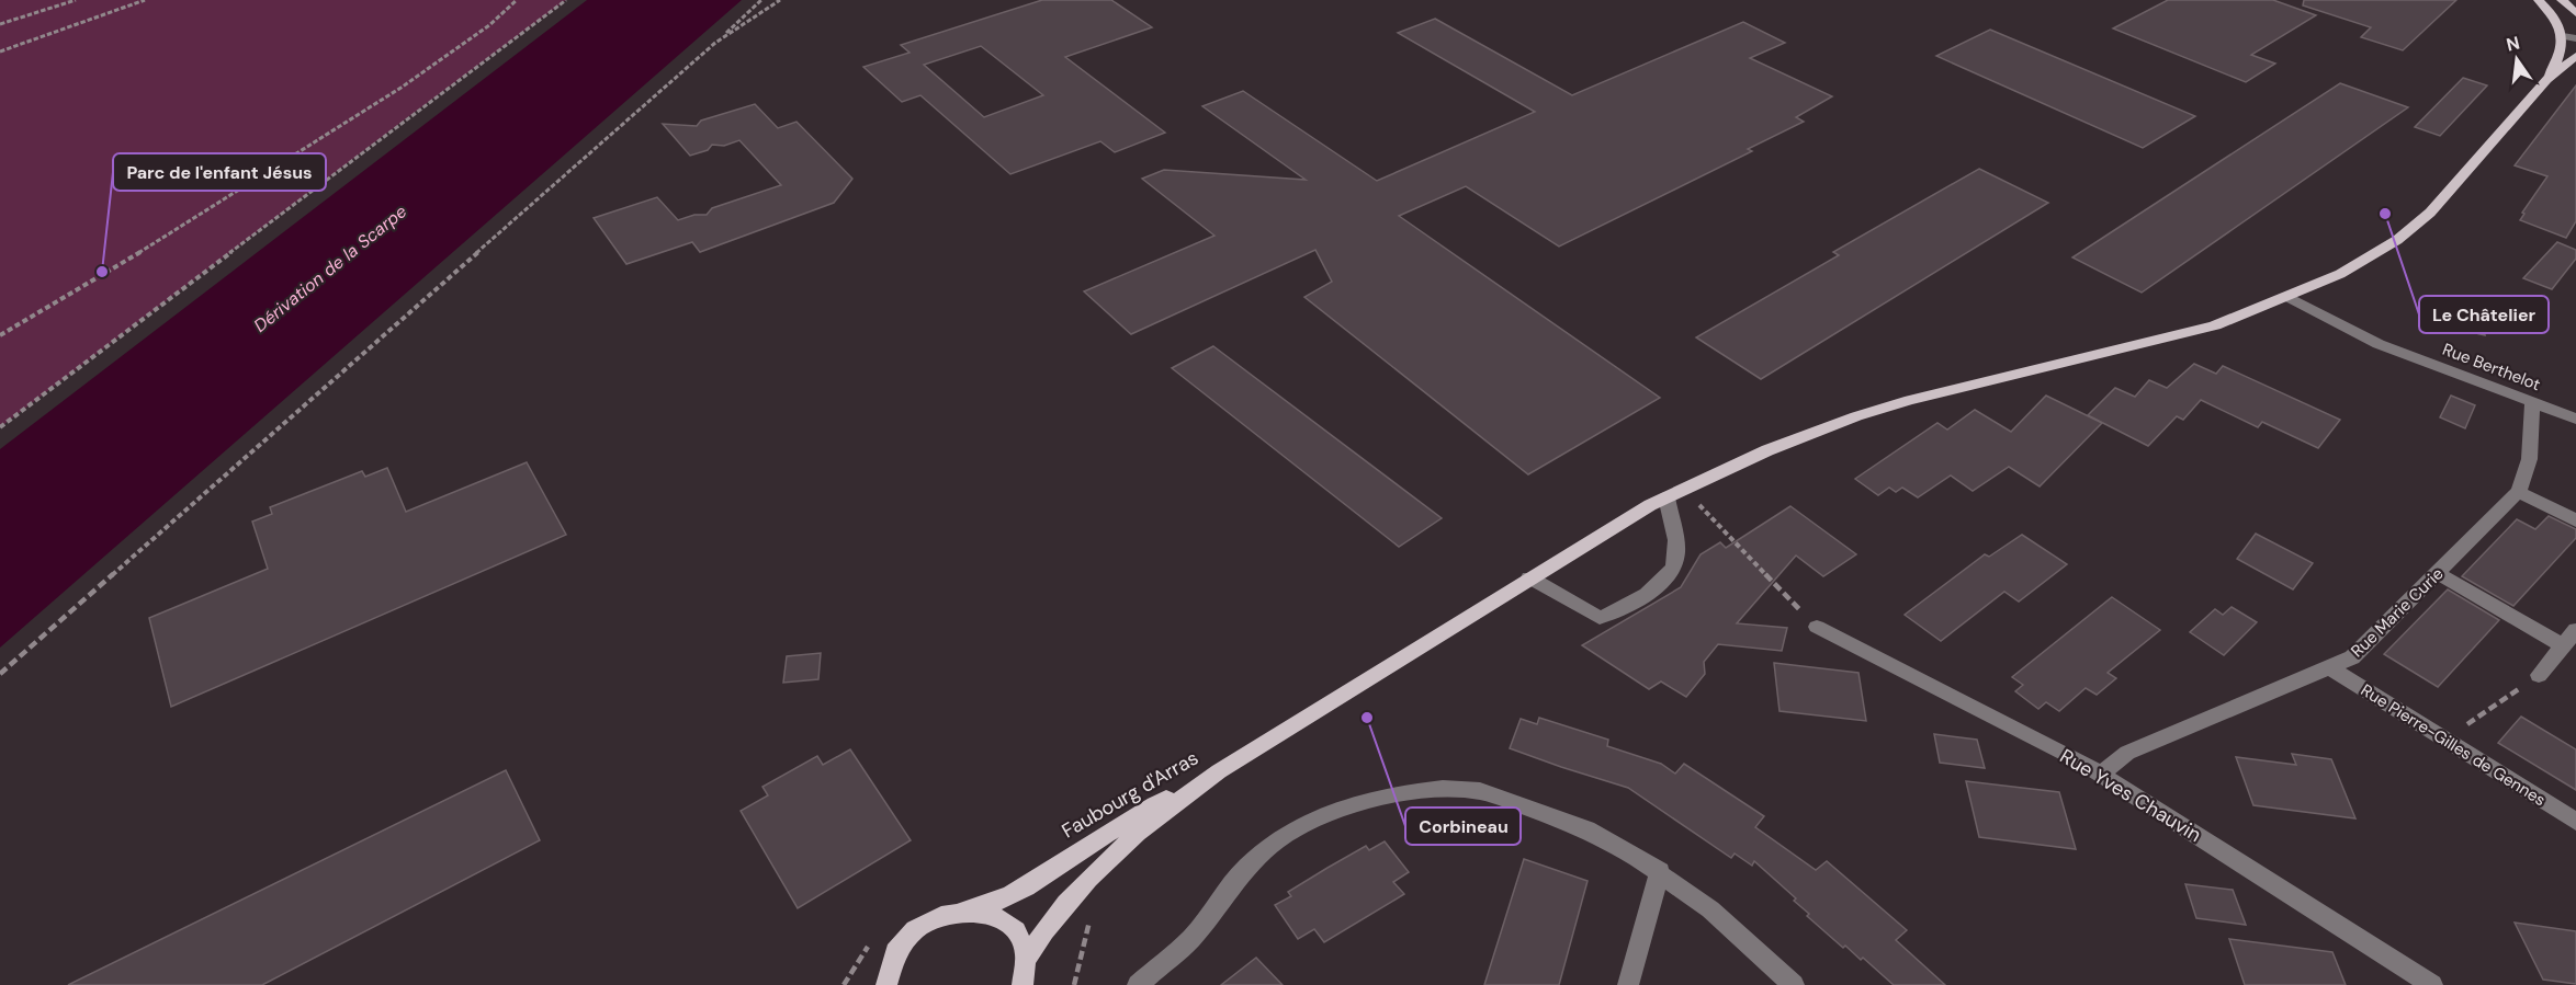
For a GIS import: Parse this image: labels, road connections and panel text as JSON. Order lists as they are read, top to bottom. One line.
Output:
{"streets":{"main road":["Faubourg d'Arras"],"street":["Rue Berthelot","Rue Marie Curie","Rue Pierre-Gilles de Gennes","Rue Yves Chauvin"]},"crossings":[["Rue Berthelot","Rue Marie Curie"],["Rue Marie Curie","Rue Pierre-Gilles de Gennes"],["Rue Marie Curie","Rue Yves Chauvin"]],"water":["Dérivation de la Scarpe"],"places":["Le Châtelier","Parc de l'enfant Jésus","Corbineau"],"north":"top"}
